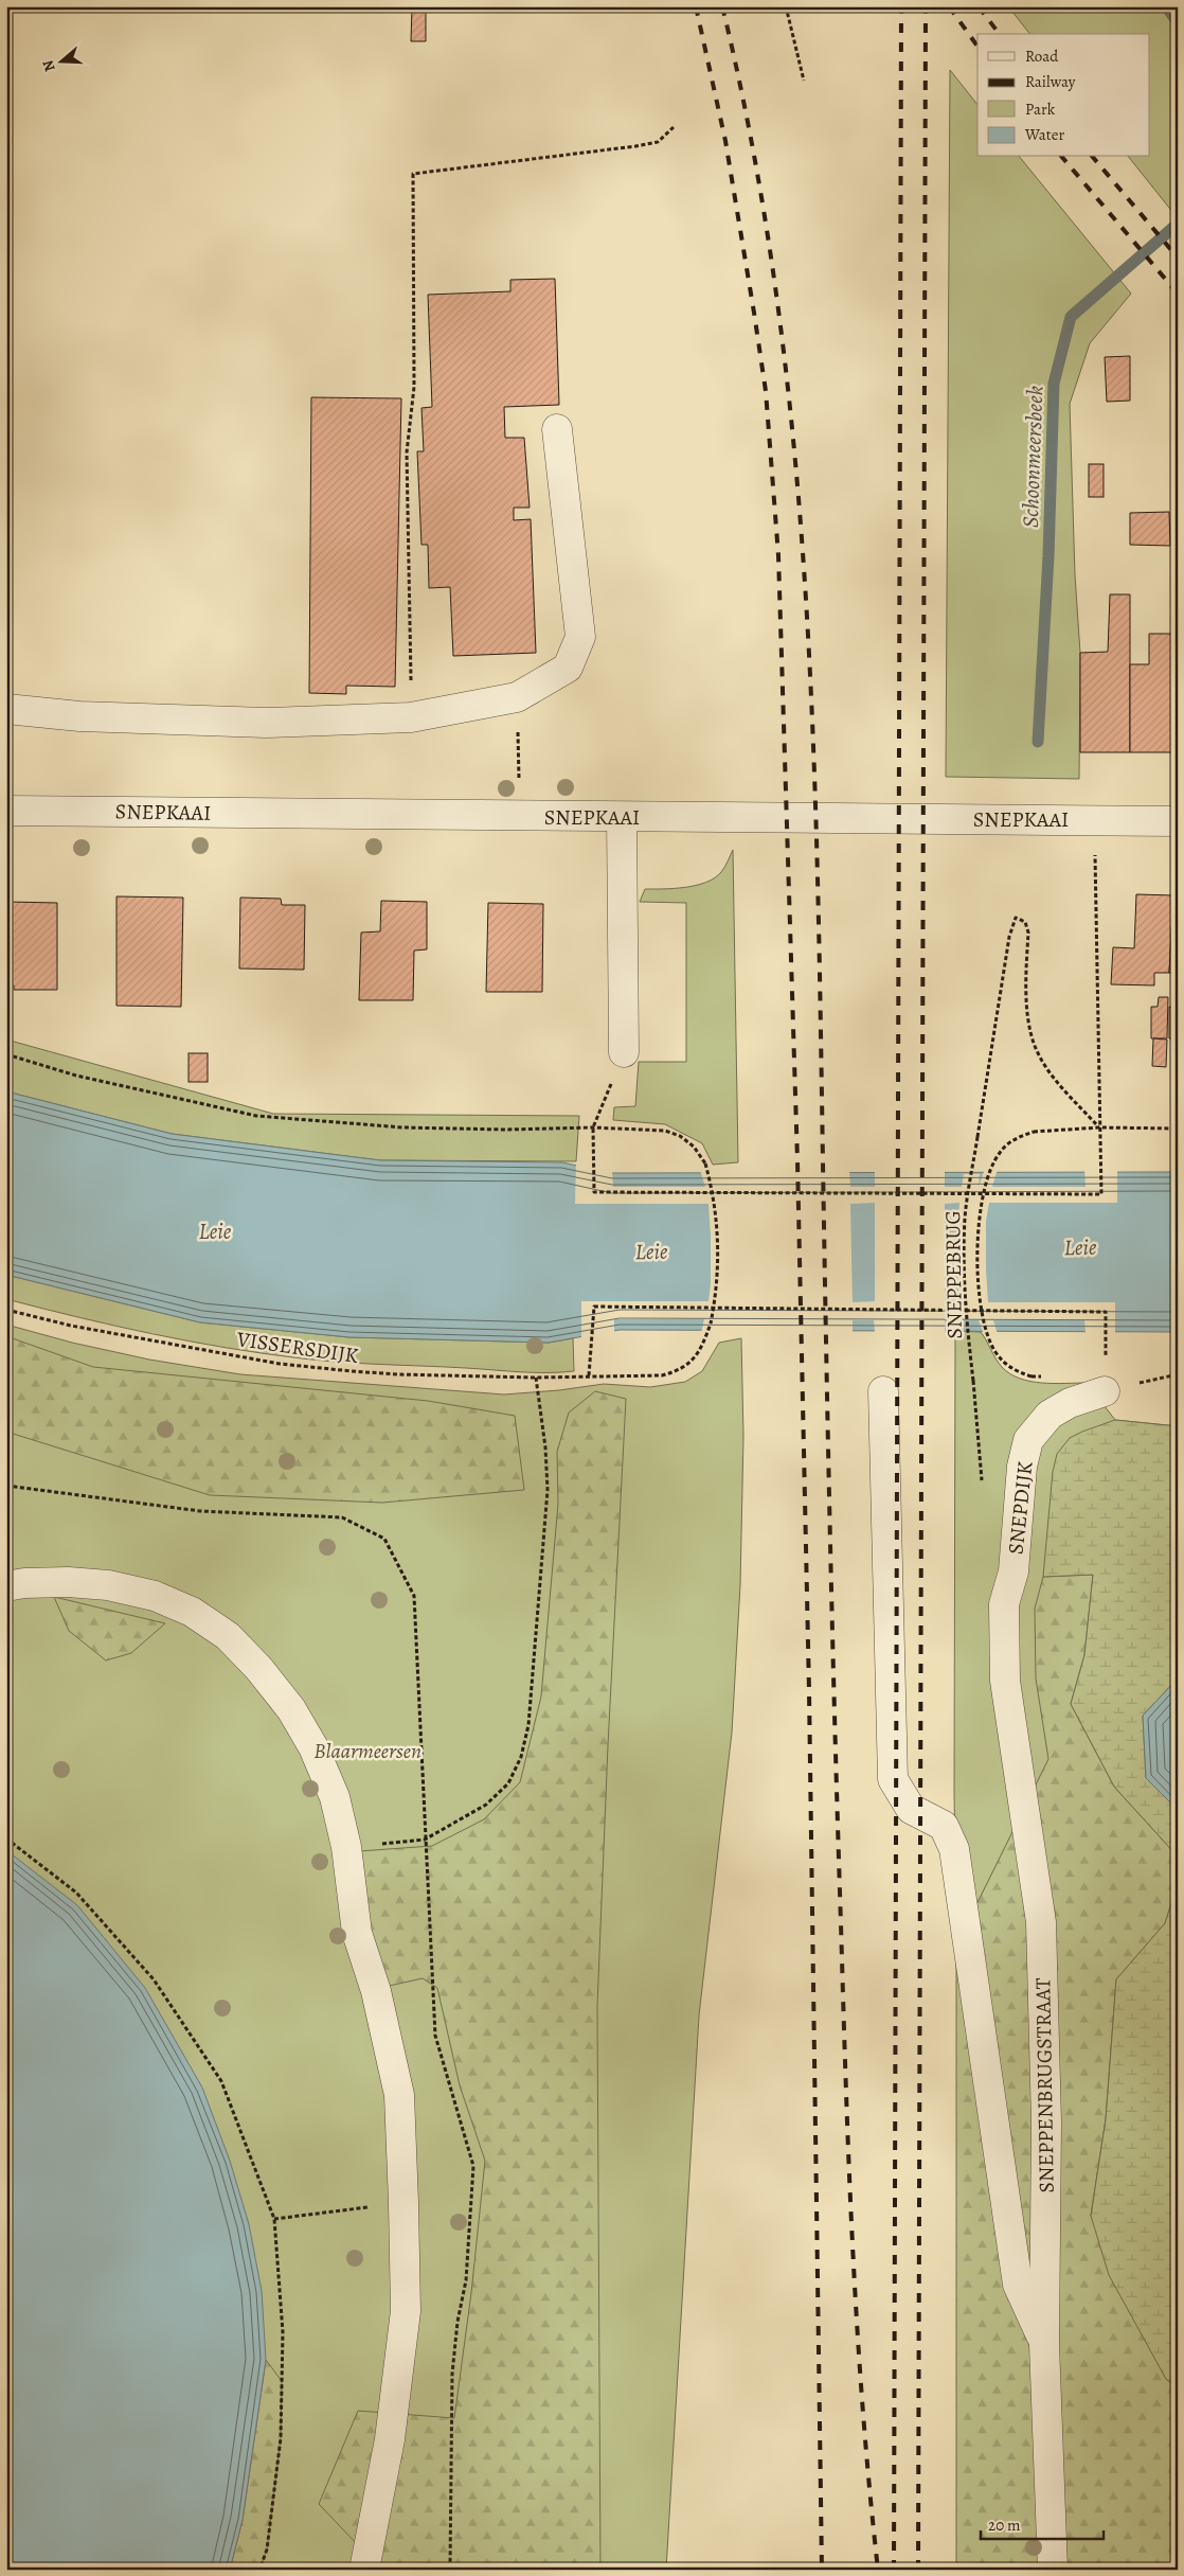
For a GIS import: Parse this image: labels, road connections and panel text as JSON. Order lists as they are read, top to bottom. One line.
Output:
{"streets":{"street":["SNEPKAAI","SNEPDIJK","SNEPPENBRUGSTRAAT"],"path":["SNEPPEBRUG","VISSERSDIJK"]},"crossings":[["SNEPDIJK","SNEPPENBRUGSTRAAT"]],"water":["Schoonmeersbeek","Leie"],"parks":["Blaarmeersen"],"legend":["Road","Railway","Park","Water"],"scale_bar":"20 m","north":"left"}
